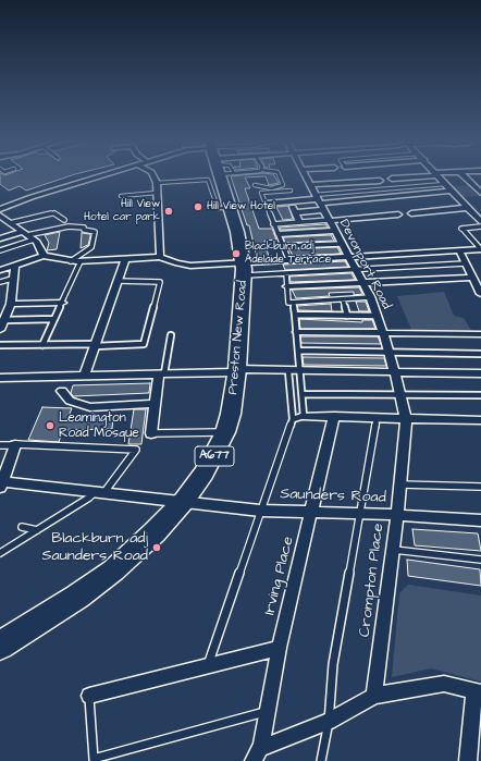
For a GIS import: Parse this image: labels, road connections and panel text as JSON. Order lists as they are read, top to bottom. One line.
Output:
{"streets":{"highway":["Preston New Road","A677"],"street":["Devonport Road","Saunders Road","Irving Place","Crompton Place"]},"crossings":[["Devonport Road","Crompton Place"],["Preston New Road","Saunders Road"],["Saunders Road","Irving Place"],["Saunders Road","Crompton Place"]],"places":["Hill View Hotel","Hill View Hotel car park","Blackburn adj Adelaide Terrace","Leamington Road Mosque","Blackburn adj Saunders Road"]}
